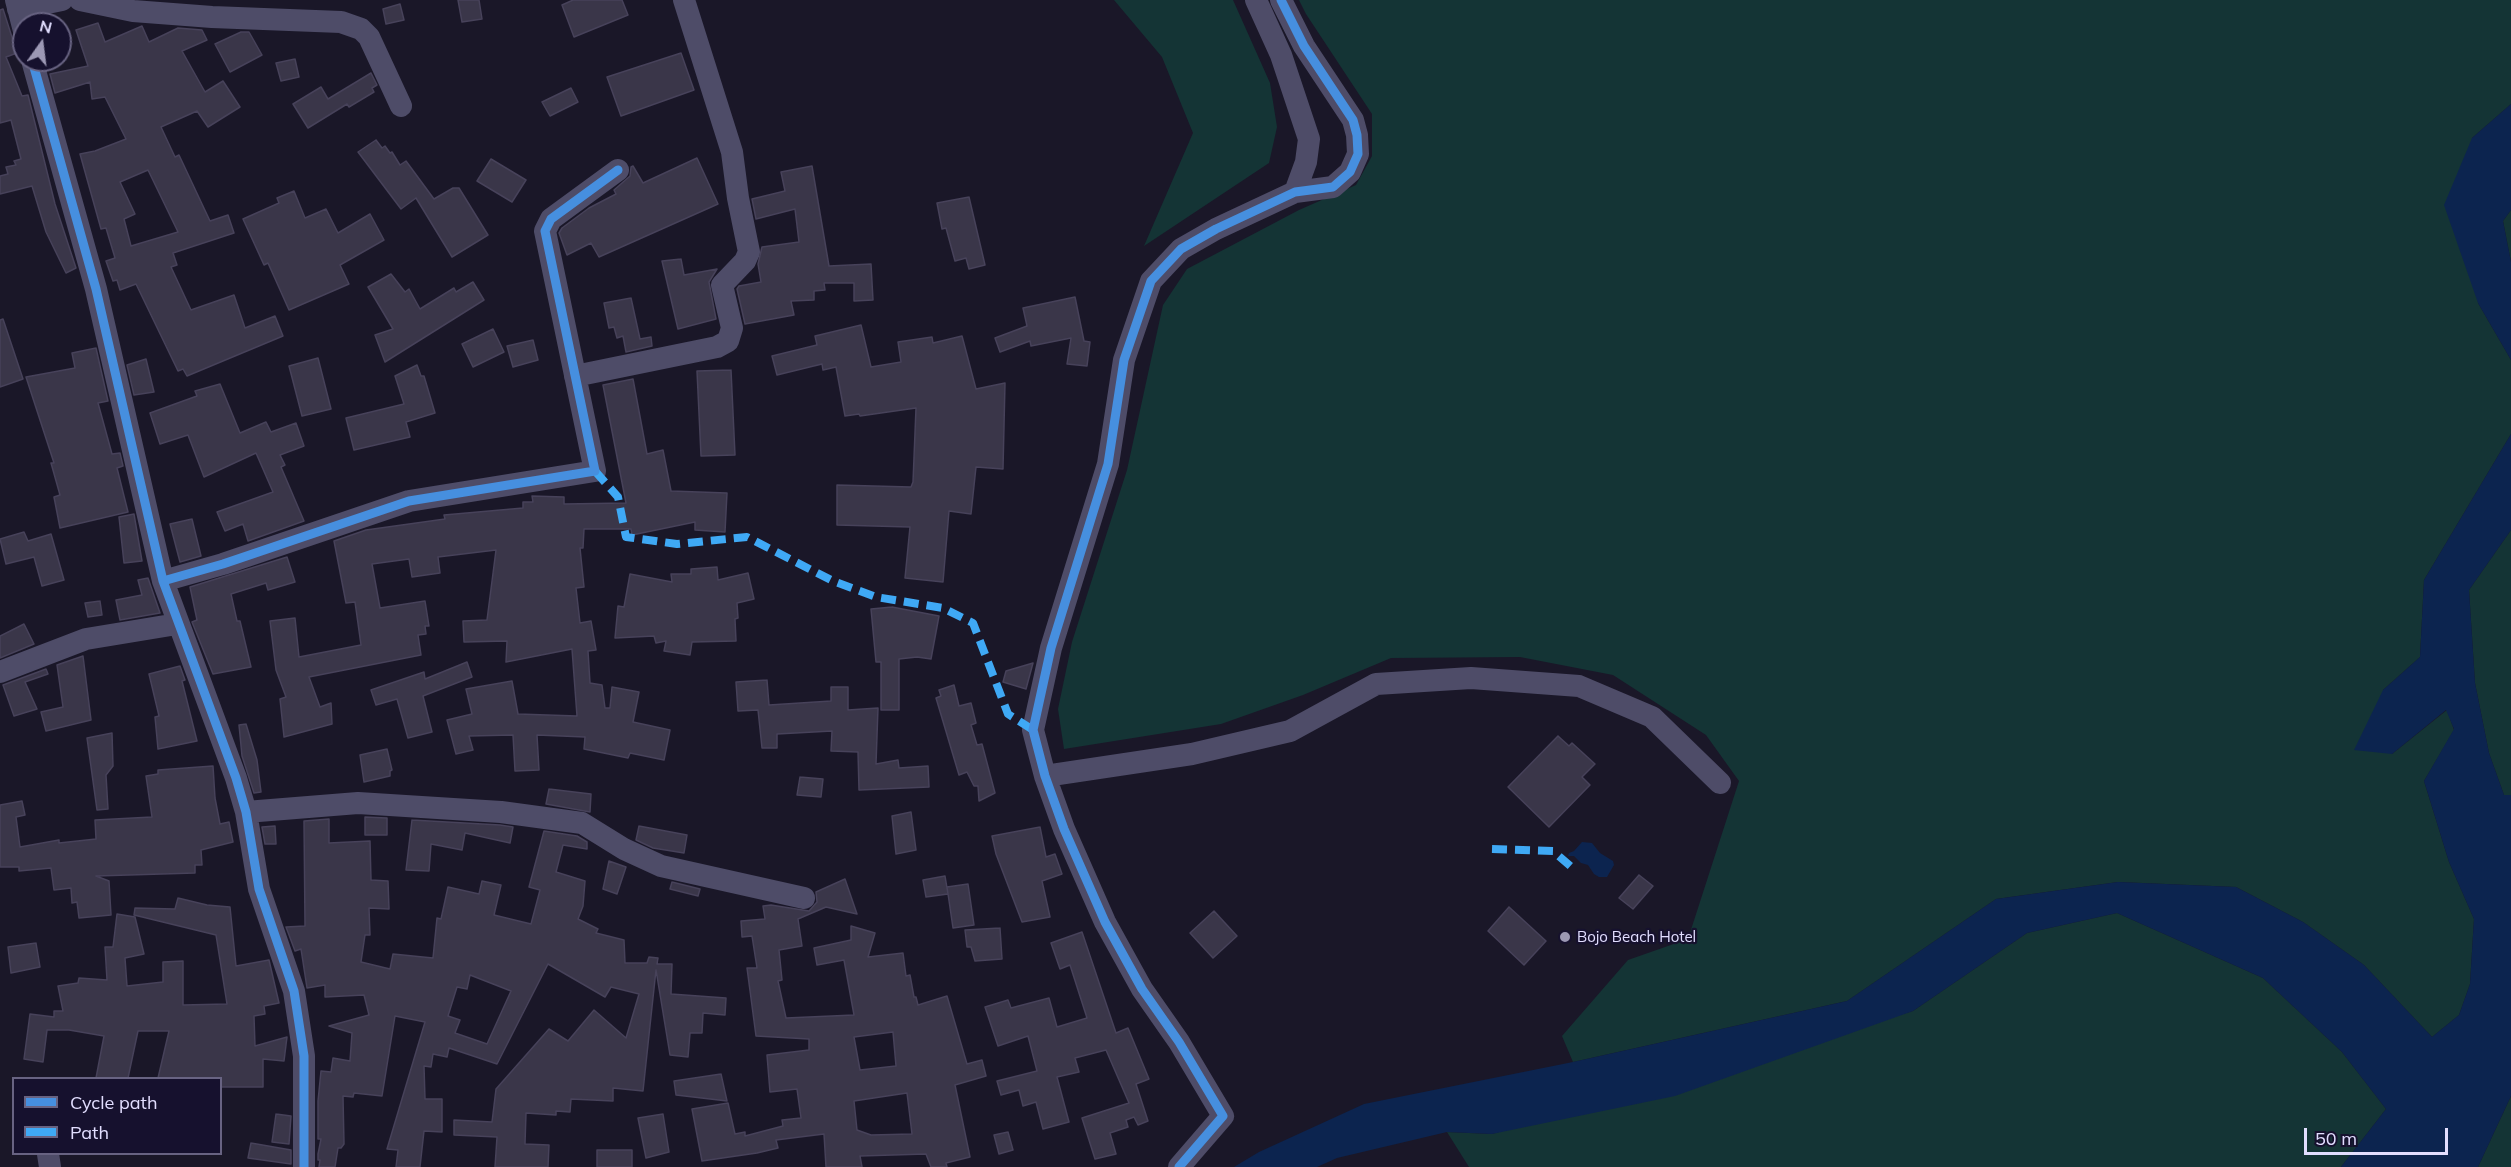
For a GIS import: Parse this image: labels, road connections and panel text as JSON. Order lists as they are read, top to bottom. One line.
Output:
{"places":["Bojo Beach Hotel"],"legend":["Cycle path","Path"],"scale_bar":"50 m","north":"top"}
